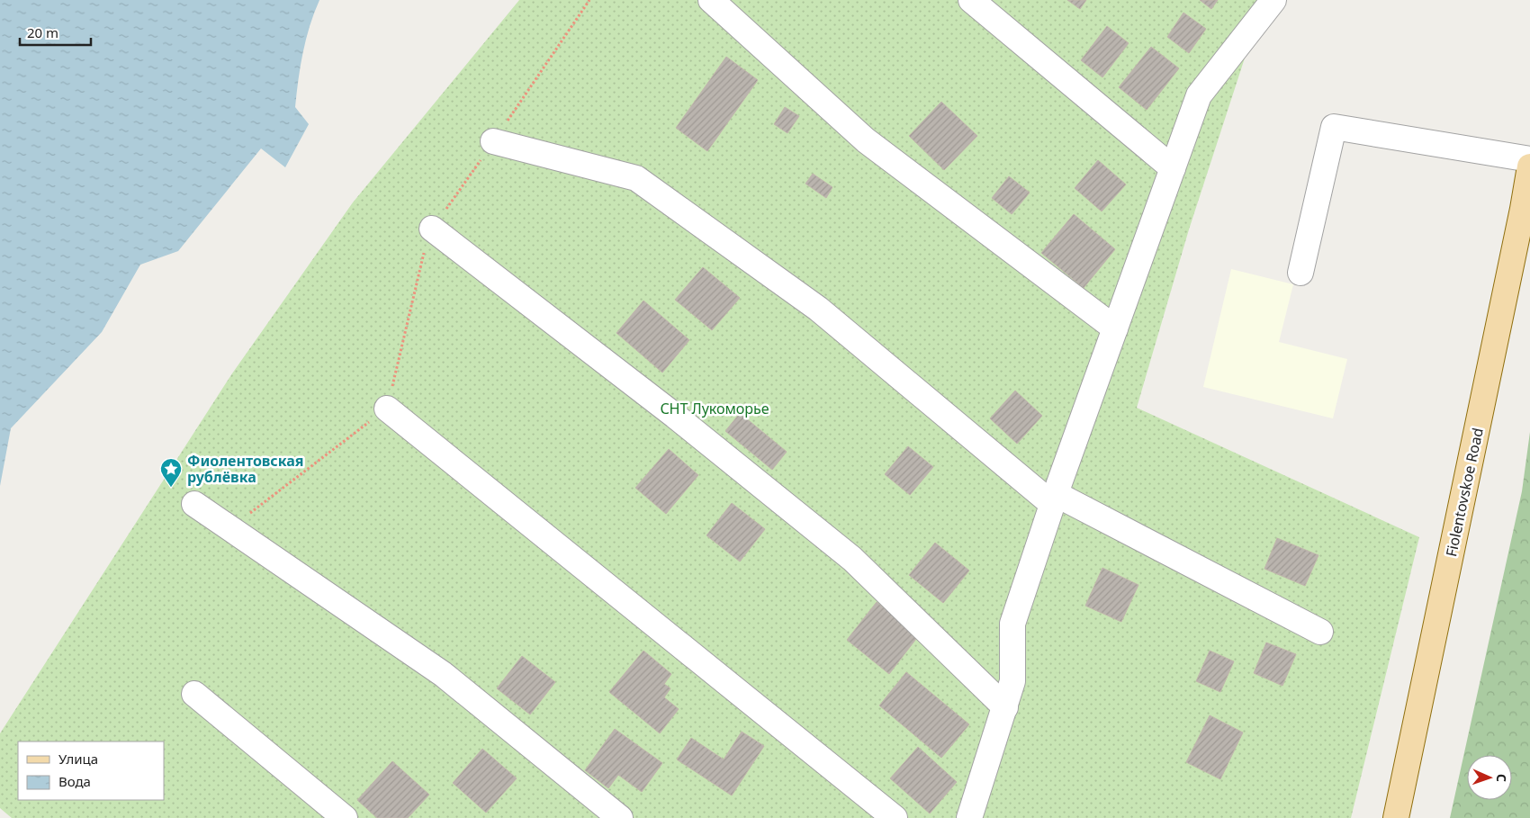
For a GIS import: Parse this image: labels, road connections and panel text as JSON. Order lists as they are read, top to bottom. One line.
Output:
{"streets":{"main road":["Fiolentovskoe Road"]},"parks":["СНТ Лукоморье"],"places":{"place":["Фиолентовская рублёвка"]},"legend":["Улица","Вода"],"scale_bar":"20 m","north":"right"}
